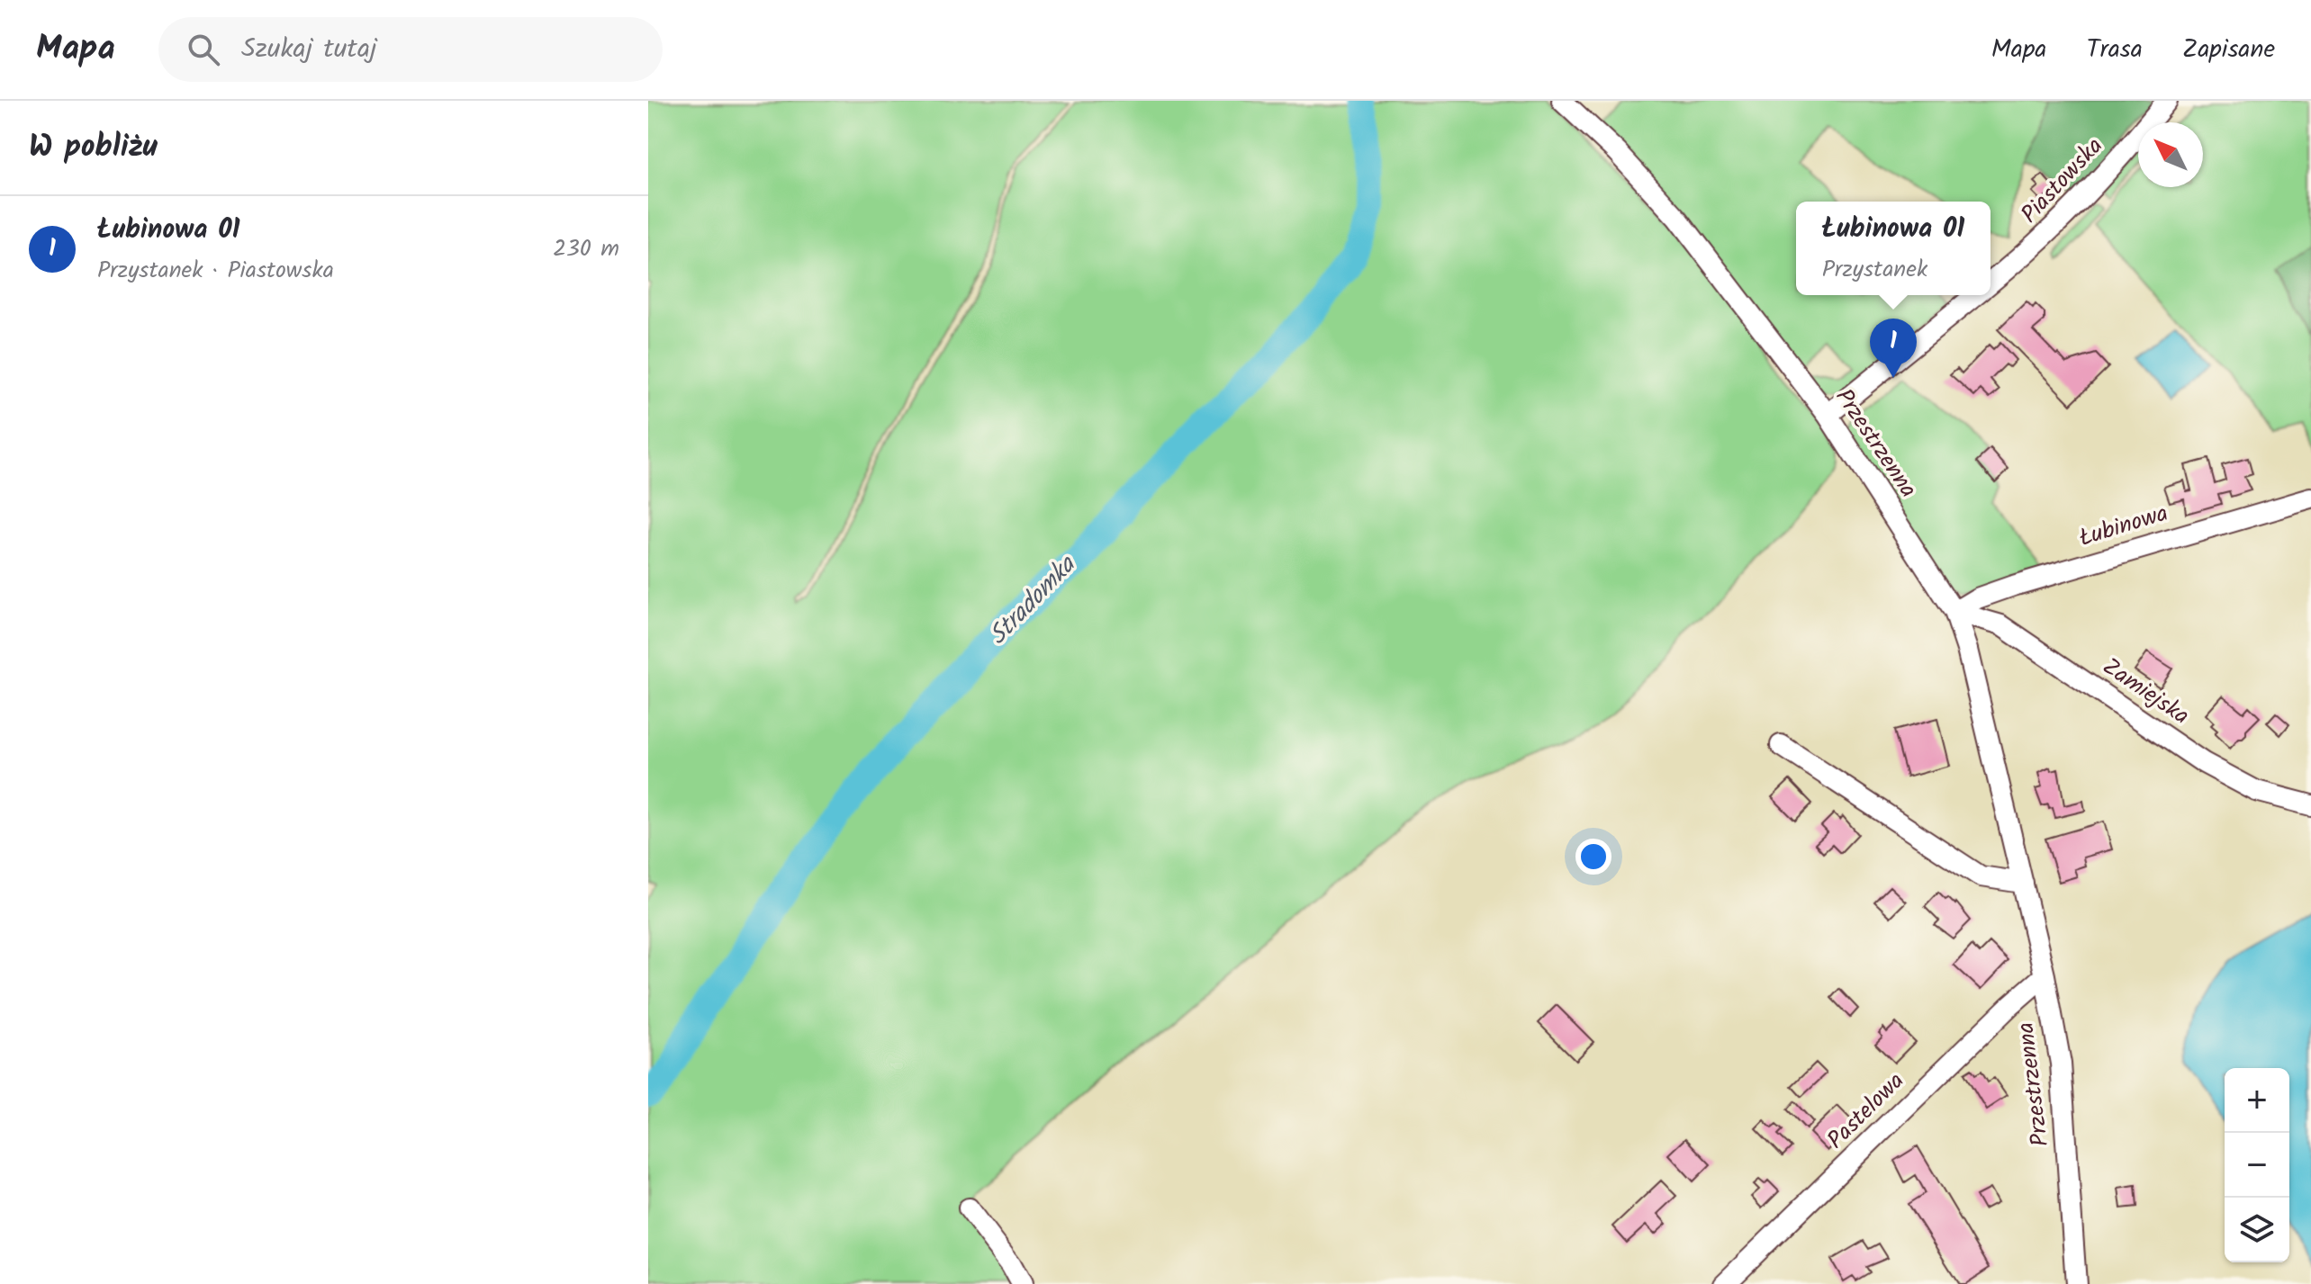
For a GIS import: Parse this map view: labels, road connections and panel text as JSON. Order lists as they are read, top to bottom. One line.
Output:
{"streets":{"street":["Piastowska","Przestrzenna","Łubinowa","Zamiejska","Pastelowa"]},"crossings":[["Piastowska","Przestrzenna"],["Przestrzenna","Łubinowa"],["Przestrzenna","Zamiejska"],["Przestrzenna","Pastelowa"],["Łubinowa","Zamiejska"]],"water":["Stradomka"],"north":"top left","page":{"header":"Mapa","search":"Szukaj tutaj","nav":["Mapa","Trasa","Zapisane"],"heading":"W pobliżu","list":[{"mark":"1","name":"Łubinowa 01","note":"Przystanek · Piastowska","value":"230 m"}],"popup":["Łubinowa 01","Przystanek"],"pins":"1","map_buttons":["+","−"]}}
